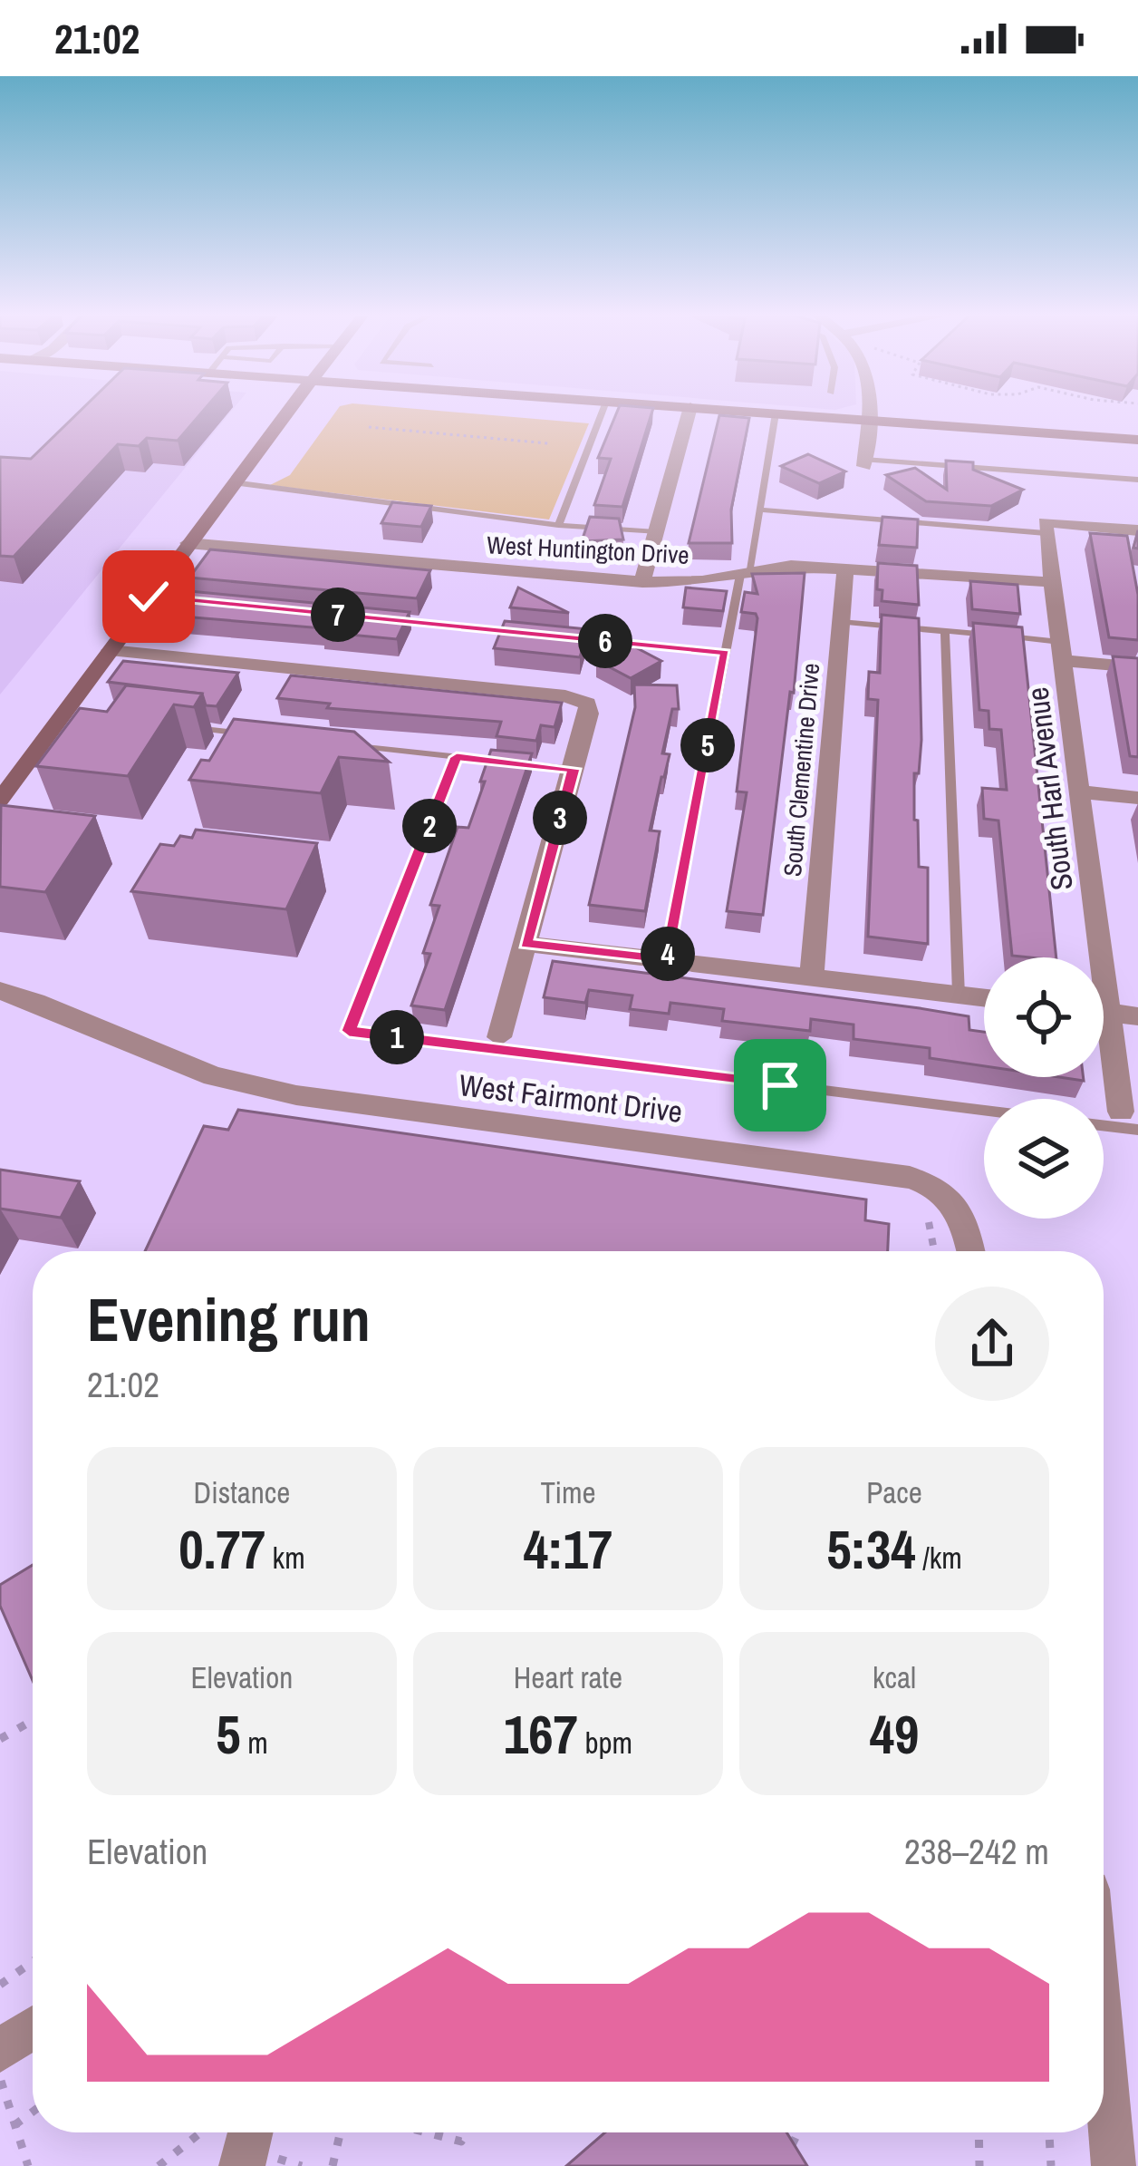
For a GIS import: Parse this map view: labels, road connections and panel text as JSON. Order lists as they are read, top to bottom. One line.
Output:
{"streets":{"street":["West Huntington Drive","South Clementine Drive","South Harl Avenue","West Fairmont Drive"]},"crossings":[["West Huntington Drive","South Clementine Drive"],["West Huntington Drive","South Harl Avenue"]],"page":{"status":"21:02","pins":["7","6","5","3","2","4","1"],"heading":["Evening run","21:02"],"stats":[["Distance","0.77 km"],["Time","4:17"],["Pace","5:34 /km"],["Elevation","5 m"],["Heart rate","167 bpm"],["kcal","49"]],"chart":["Elevation","238–242 m"]}}
